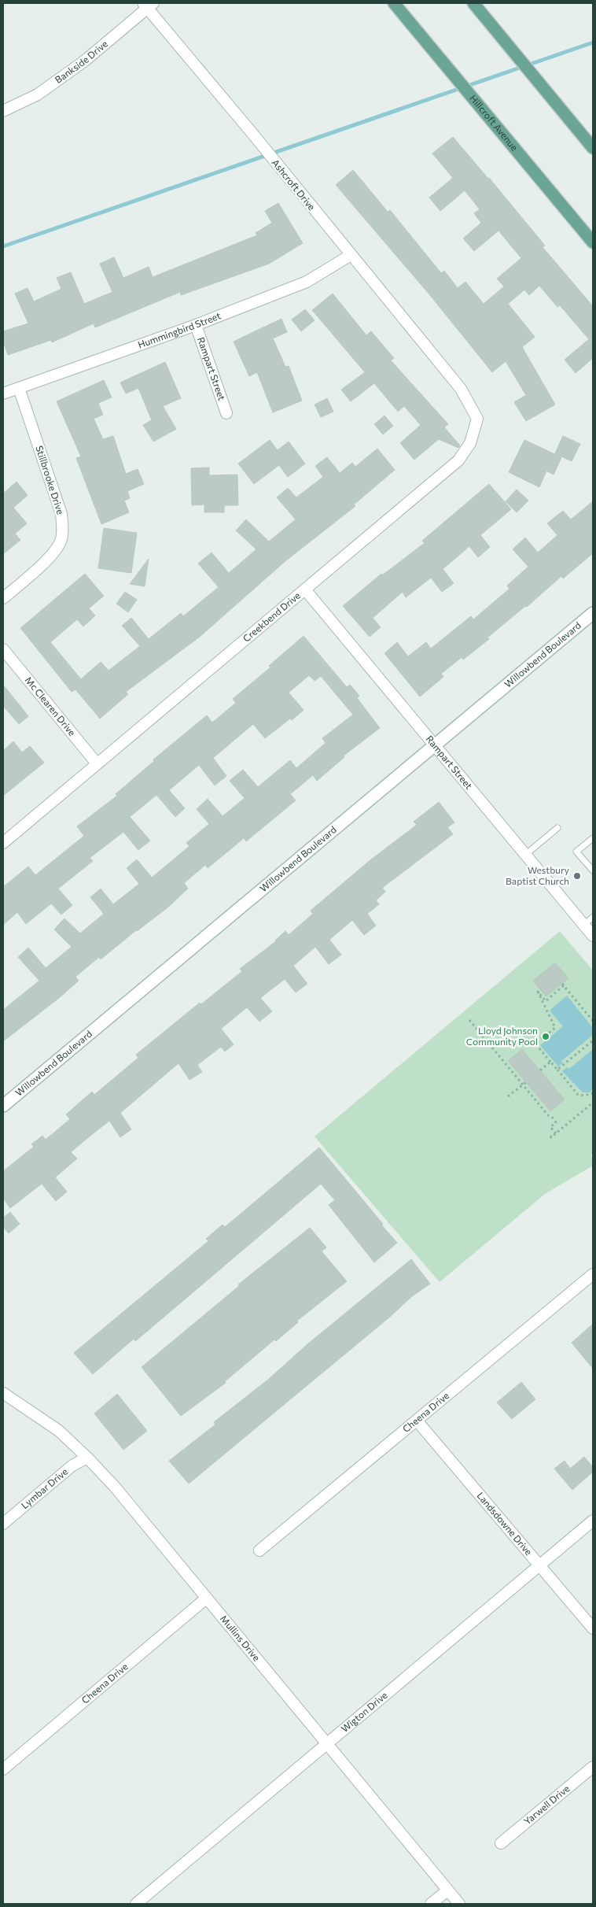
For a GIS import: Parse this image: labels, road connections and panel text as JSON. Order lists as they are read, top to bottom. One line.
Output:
{"streets":{"main road":["Hillcroft Avenue","Willowbend Boulevard"],"street":["Bankside Drive","Ashcroft Drive","Hummingbird Street","Rampart Street","Stillbrooke Drive","Creekbend Drive","Mc Clearen Drive","Cheena Drive","Lymbar Drive","Landsdowne Drive","Mullins Drive","Wigton Drive","Yarwell Drive"]},"crossings":[["Bankside Drive","Ashcroft Drive"],["Ashcroft Drive","Hummingbird Street"],["Ashcroft Drive","Creekbend Drive"],["Hummingbird Street","Rampart Street"],["Hummingbird Street","Stillbrooke Drive"],["Rampart Street","Creekbend Drive"],["Rampart Street","Willowbend Boulevard"],["Creekbend Drive","Mc Clearen Drive"],["Cheena Drive","Landsdowne Drive"],["Cheena Drive","Mullins Drive"],["Lymbar Drive","Mullins Drive"],["Landsdowne Drive","Wigton Drive"],["Mullins Drive","Wigton Drive"]],"places":["Westbury Baptist Church","Lloyd Johnson Community Pool"]}
